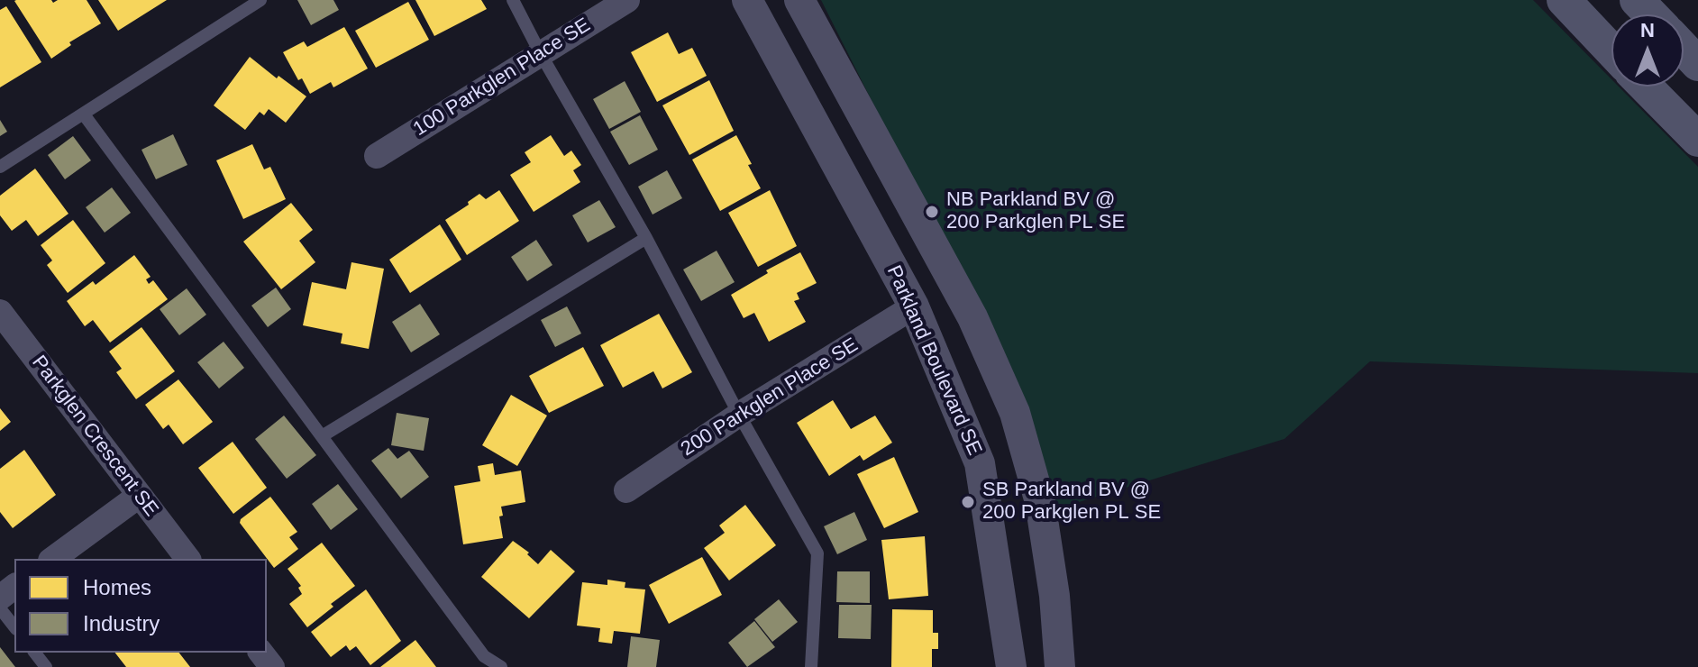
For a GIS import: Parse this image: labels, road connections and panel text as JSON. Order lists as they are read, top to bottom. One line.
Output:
{"streets":{"street":["100 Parkglen Place SE","Parkland Boulevard SE","200 Parkglen Place SE","Parkglen Crescent SE"]},"crossings":[["Parkland Boulevard SE","200 Parkglen Place SE"]],"places":["NB Parkland BV @ 200 Parkglen PL SE","SB Parkland BV @ 200 Parkglen PL SE"],"legend":["Homes","Industry"],"north":"top"}
